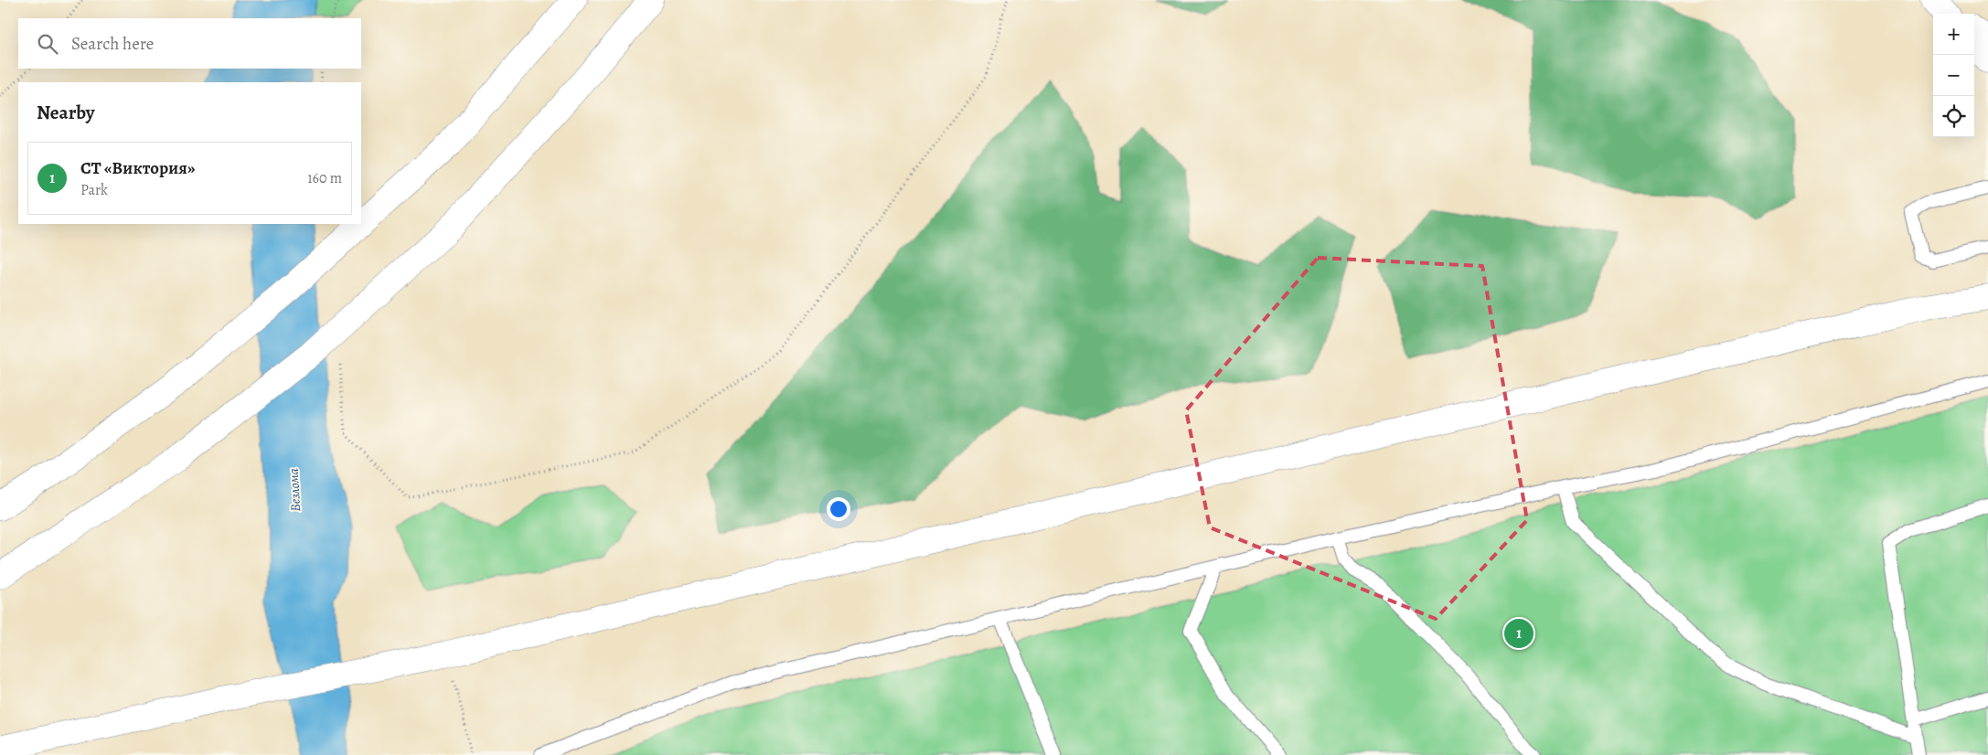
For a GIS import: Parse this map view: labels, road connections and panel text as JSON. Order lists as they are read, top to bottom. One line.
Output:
{"water":["Везлома"],"page":{"map_buttons":["+","−"],"search":"Search here","heading":"Nearby","list":[{"mark":"1","name":"СТ «Виктория»","note":"Park","value":"160 m"}],"pins":"1"}}
